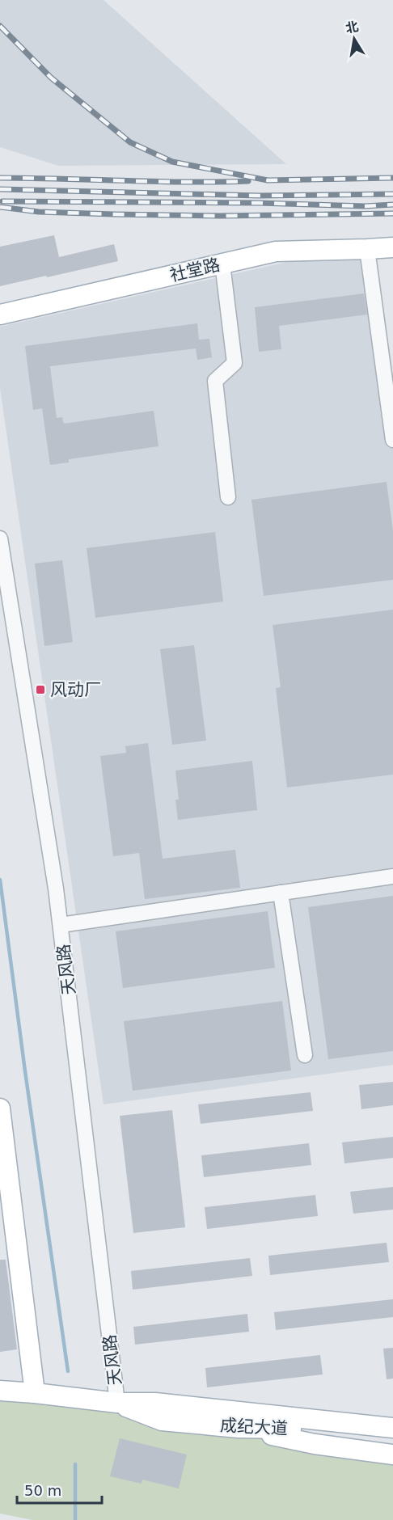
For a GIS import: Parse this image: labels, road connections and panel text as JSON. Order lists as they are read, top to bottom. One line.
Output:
{"streets":{"main road":["社堂路","成纪大道"],"street":["天风路"]},"crossings":[["天风路","成纪大道"]],"places":{"transit":["风动厂"]},"scale_bar":"50 m","north":"top"}
